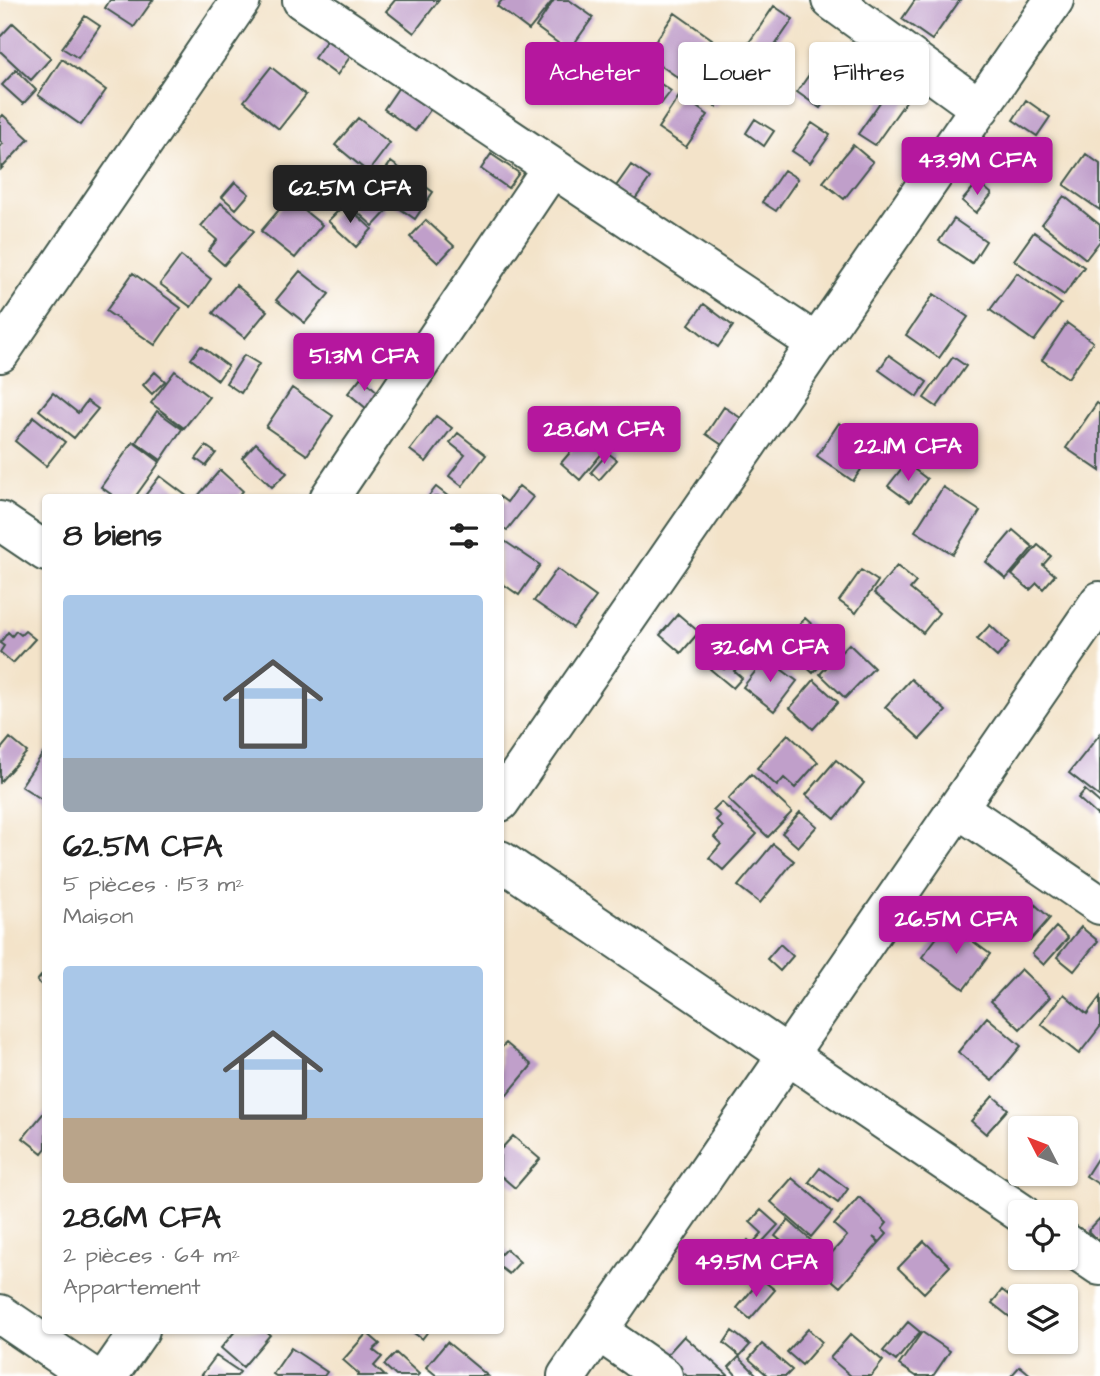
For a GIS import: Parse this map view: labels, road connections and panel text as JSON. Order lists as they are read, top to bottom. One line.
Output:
{"north":"top left","page":{"chip":["Acheter","Louer","Filtres"],"price":["43.9M CFA","62.5M CFA","51.3M CFA","28.6M CFA","22.1M CFA","32.6M CFA","26.5M CFA","49.5M CFA"],"heading":"8 biens","list":[{"name":"62.5M CFA","note":"5 pièces · 153 m² · Maison"},{"name":"28.6M CFA","note":"2 pièces · 64 m² · Appartement"}]}}
